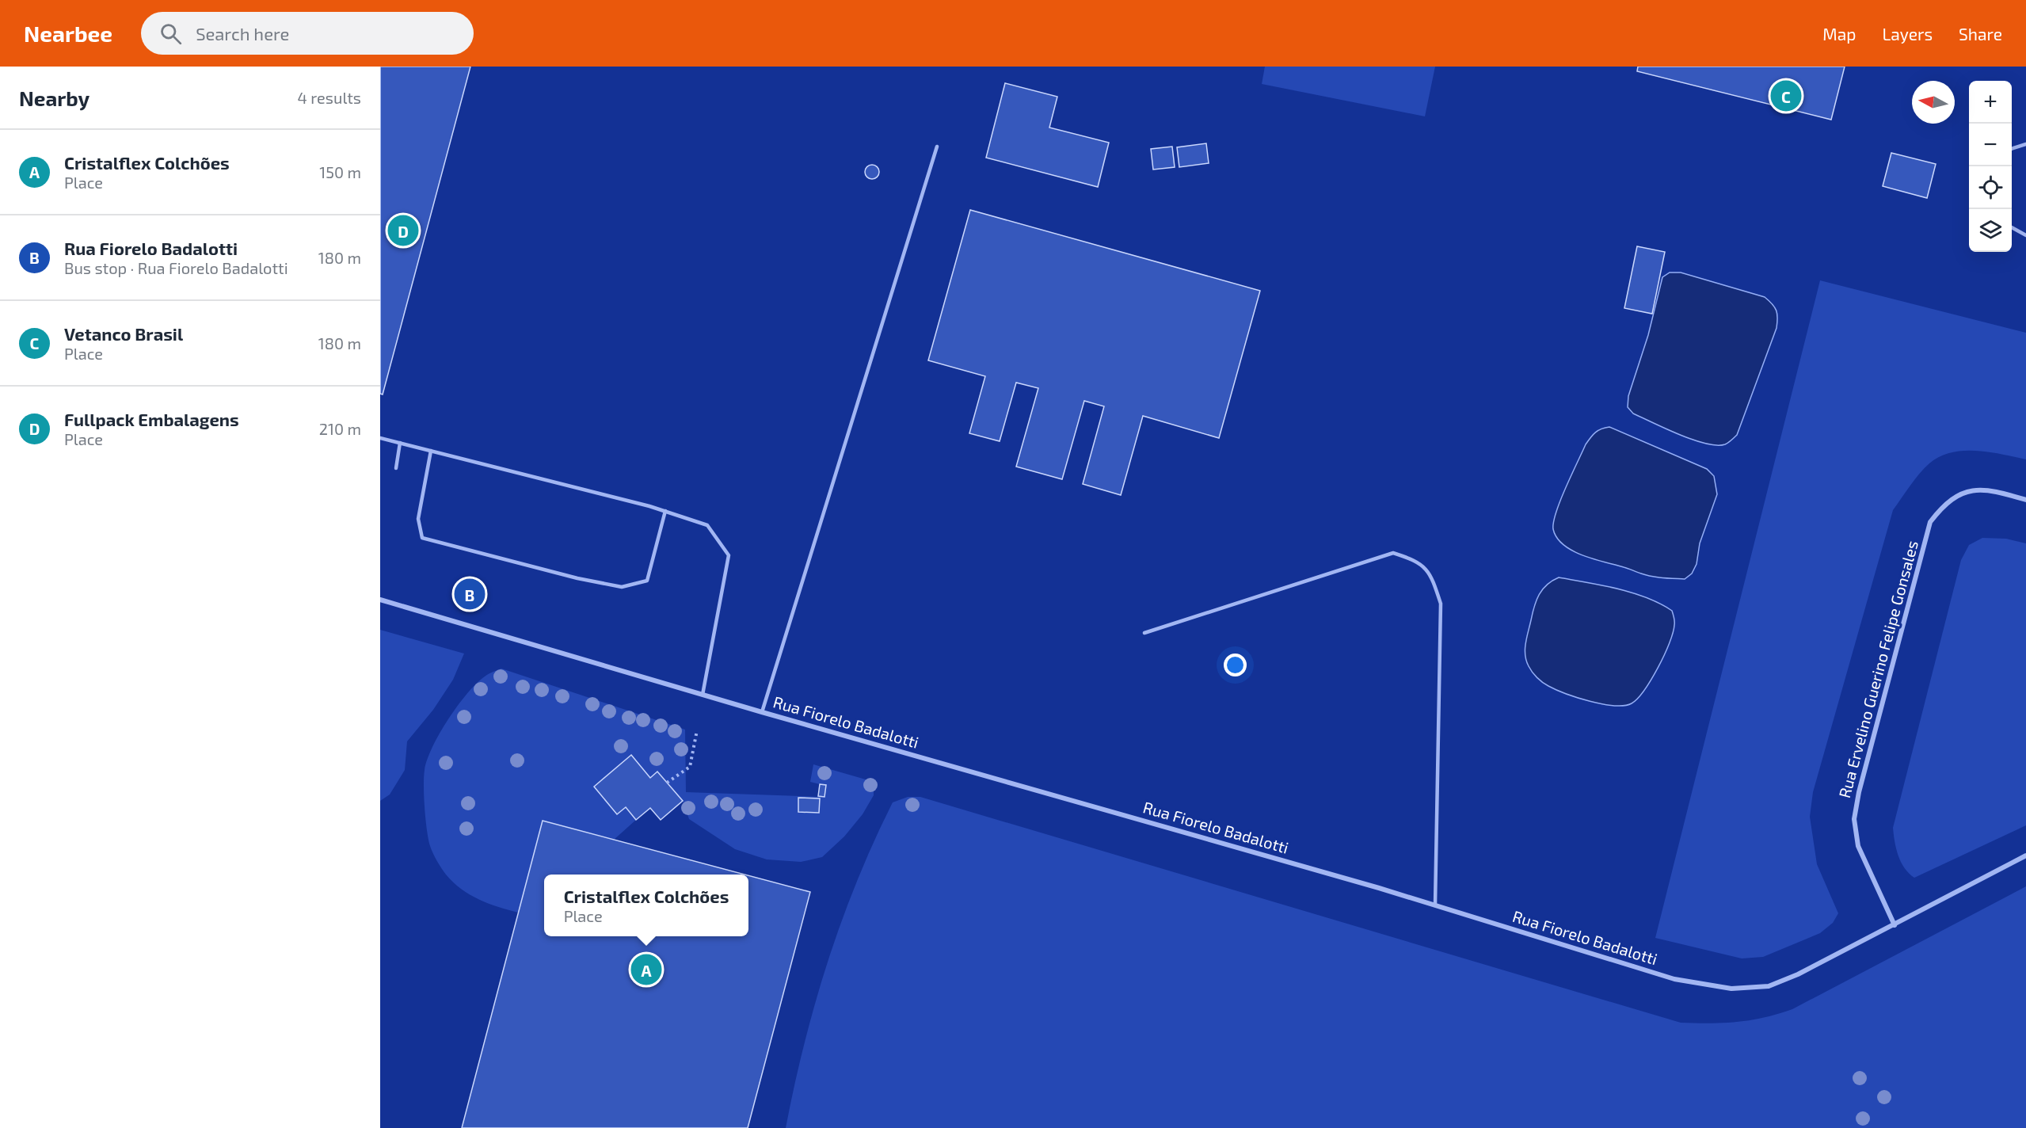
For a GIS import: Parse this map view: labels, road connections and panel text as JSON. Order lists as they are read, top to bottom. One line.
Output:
{"streets":{"street":["Rua Ervelino Guerino Felipe Gonsales","Rua Fiorelo Badalotti"]},"crossings":[["Rua Ervelino Guerino Felipe Gonsales","Rua Fiorelo Badalotti"]],"north":"left","page":{"header":"Nearbee","search":"Search here","nav":["Map","Layers","Share"],"heading":["Nearby","4 results"],"pins":["C","D","B","A"],"map_buttons":["+","−"],"list":[{"mark":"A","name":"Cristalflex Colchões","note":"Place","value":"150 m"},{"mark":"B","name":"Rua Fiorelo Badalotti","note":"Bus stop · Rua Fiorelo Badalotti","value":"180 m"},{"mark":"C","name":"Vetanco Brasil","note":"Place","value":"180 m"},{"mark":"D","name":"Fullpack Embalagens","note":"Place","value":"210 m"}],"popup":["Cristalflex Colchões","Place"]}}
